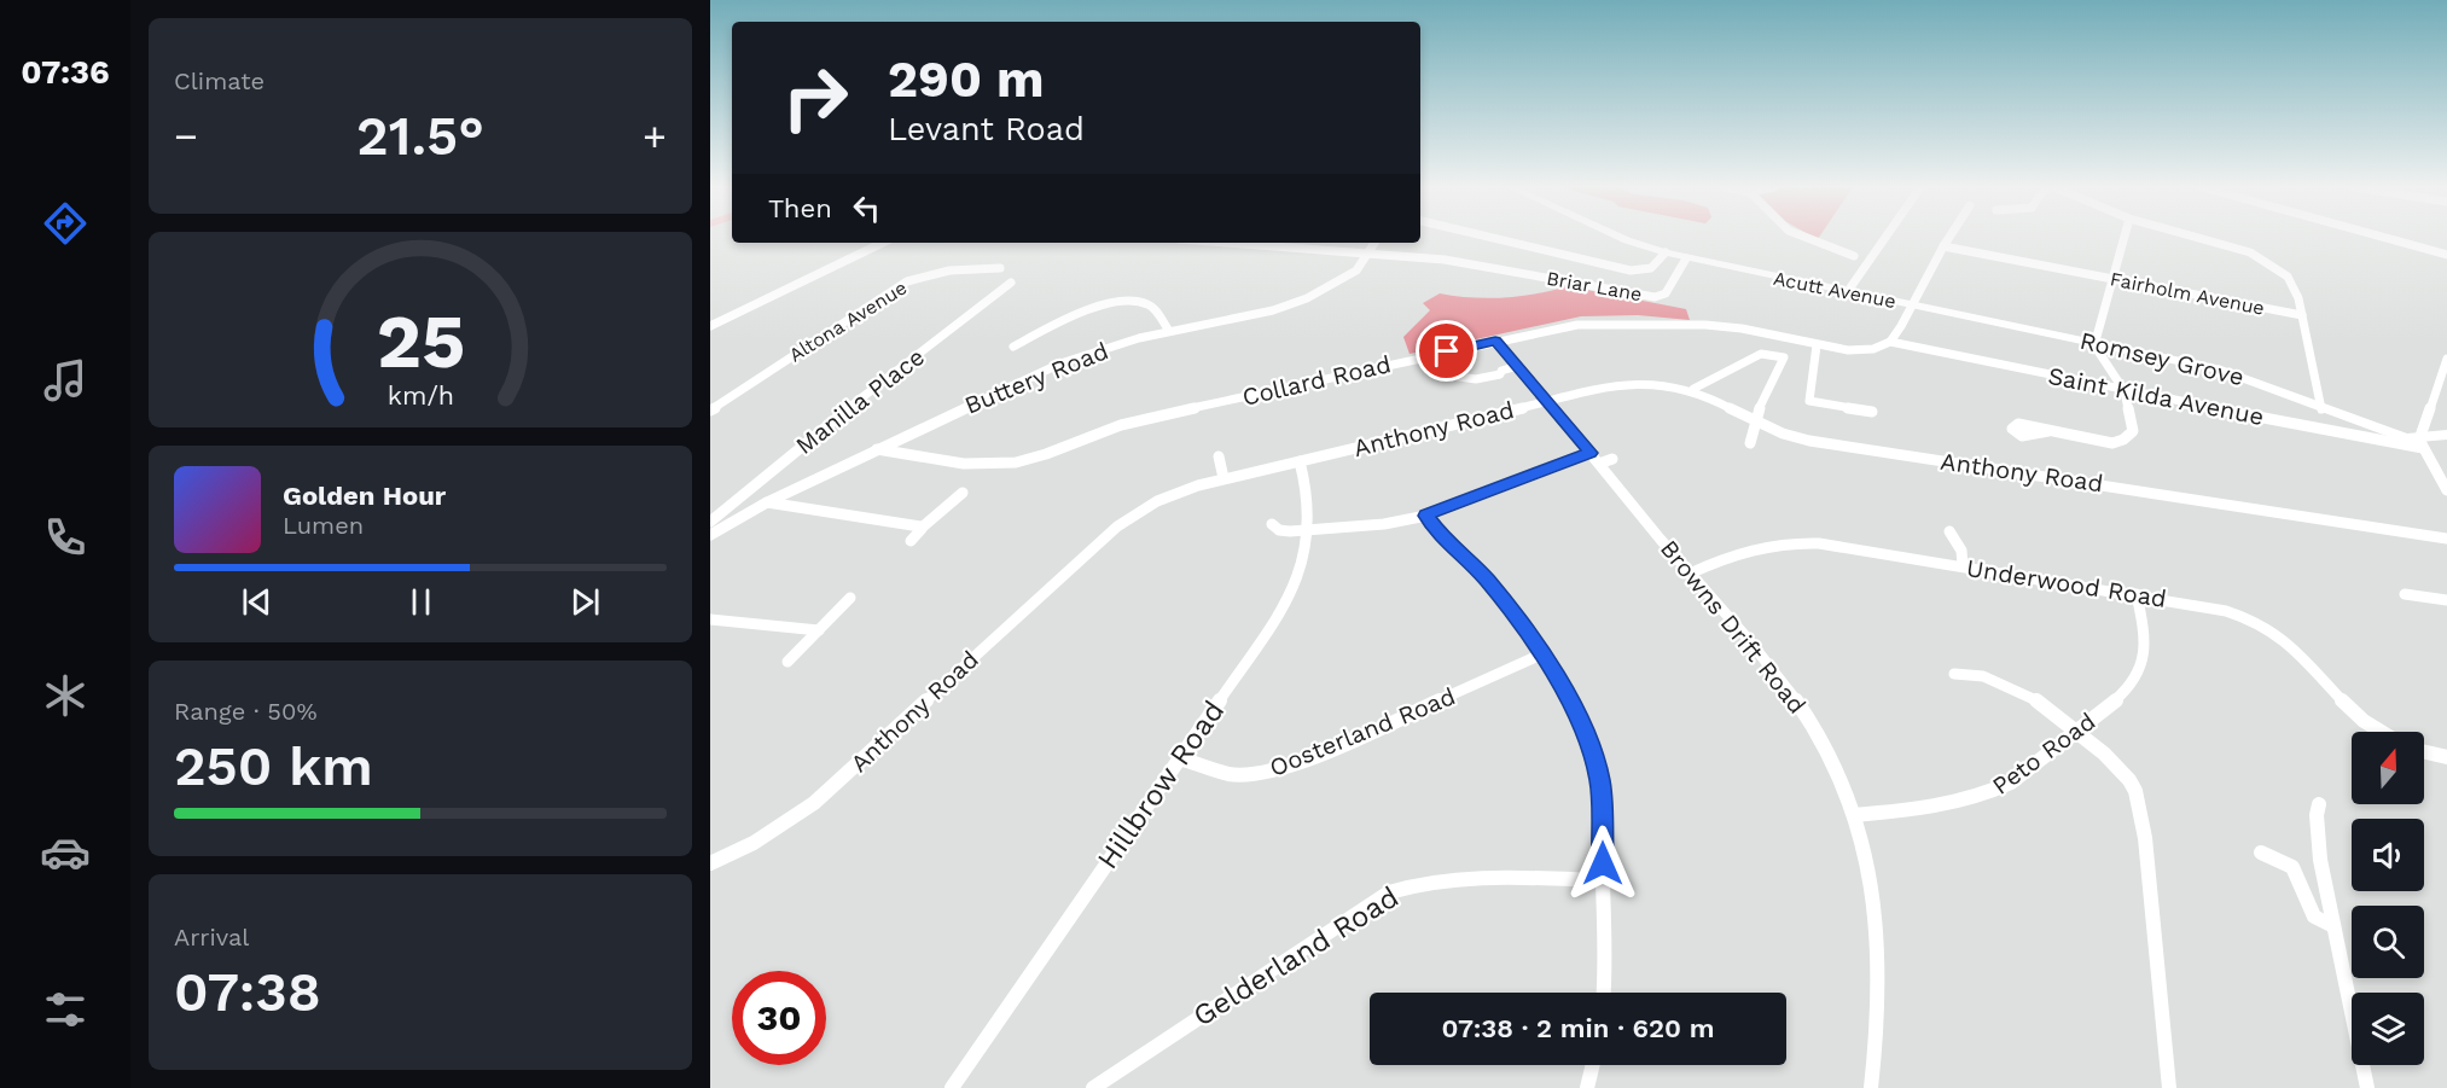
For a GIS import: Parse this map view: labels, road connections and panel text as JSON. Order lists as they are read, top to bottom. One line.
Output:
{"streets":{"street":["Briar Lane","Acutt Avenue","Fairholm Avenue","Altona Avenue","Romsey Grove","Buttery Road","Collard Road","Saint Kilda Avenue","Manilla Place","Anthony Road","Underwood Road","Browns Drift Road","Oosterland Road","Peto Road","Hillbrow Road","Gelderland Road"]},"crossings":[["Briar Lane","Acutt Avenue"],["Briar Lane","Buttery Road"],["Acutt Avenue","Romsey Grove"],["Romsey Grove","Saint Kilda Avenue"],["Buttery Road","Collard Road"],["Collard Road","Saint Kilda Avenue"],["Collard Road","Browns Drift Road"],["Anthony Road","Browns Drift Road"],["Anthony Road","Hillbrow Road"],["Underwood Road","Browns Drift Road"],["Underwood Road","Peto Road"],["Browns Drift Road","Peto Road"],["Oosterland Road","Hillbrow Road"]],"north":"top","page":{"tabs":"07:36","tile":["Climate",["Range · 50%","250 km"],["Arrival","07:38"]],"turn":["290 m","Levant Road"],"heat":["−","21.5°","+"],"then":"Then","song":["Golden Hour","Lumen"],"limit":"30","trip":"07:38 · 2 min · 620 m","gauge":["25","km/h"]}}
